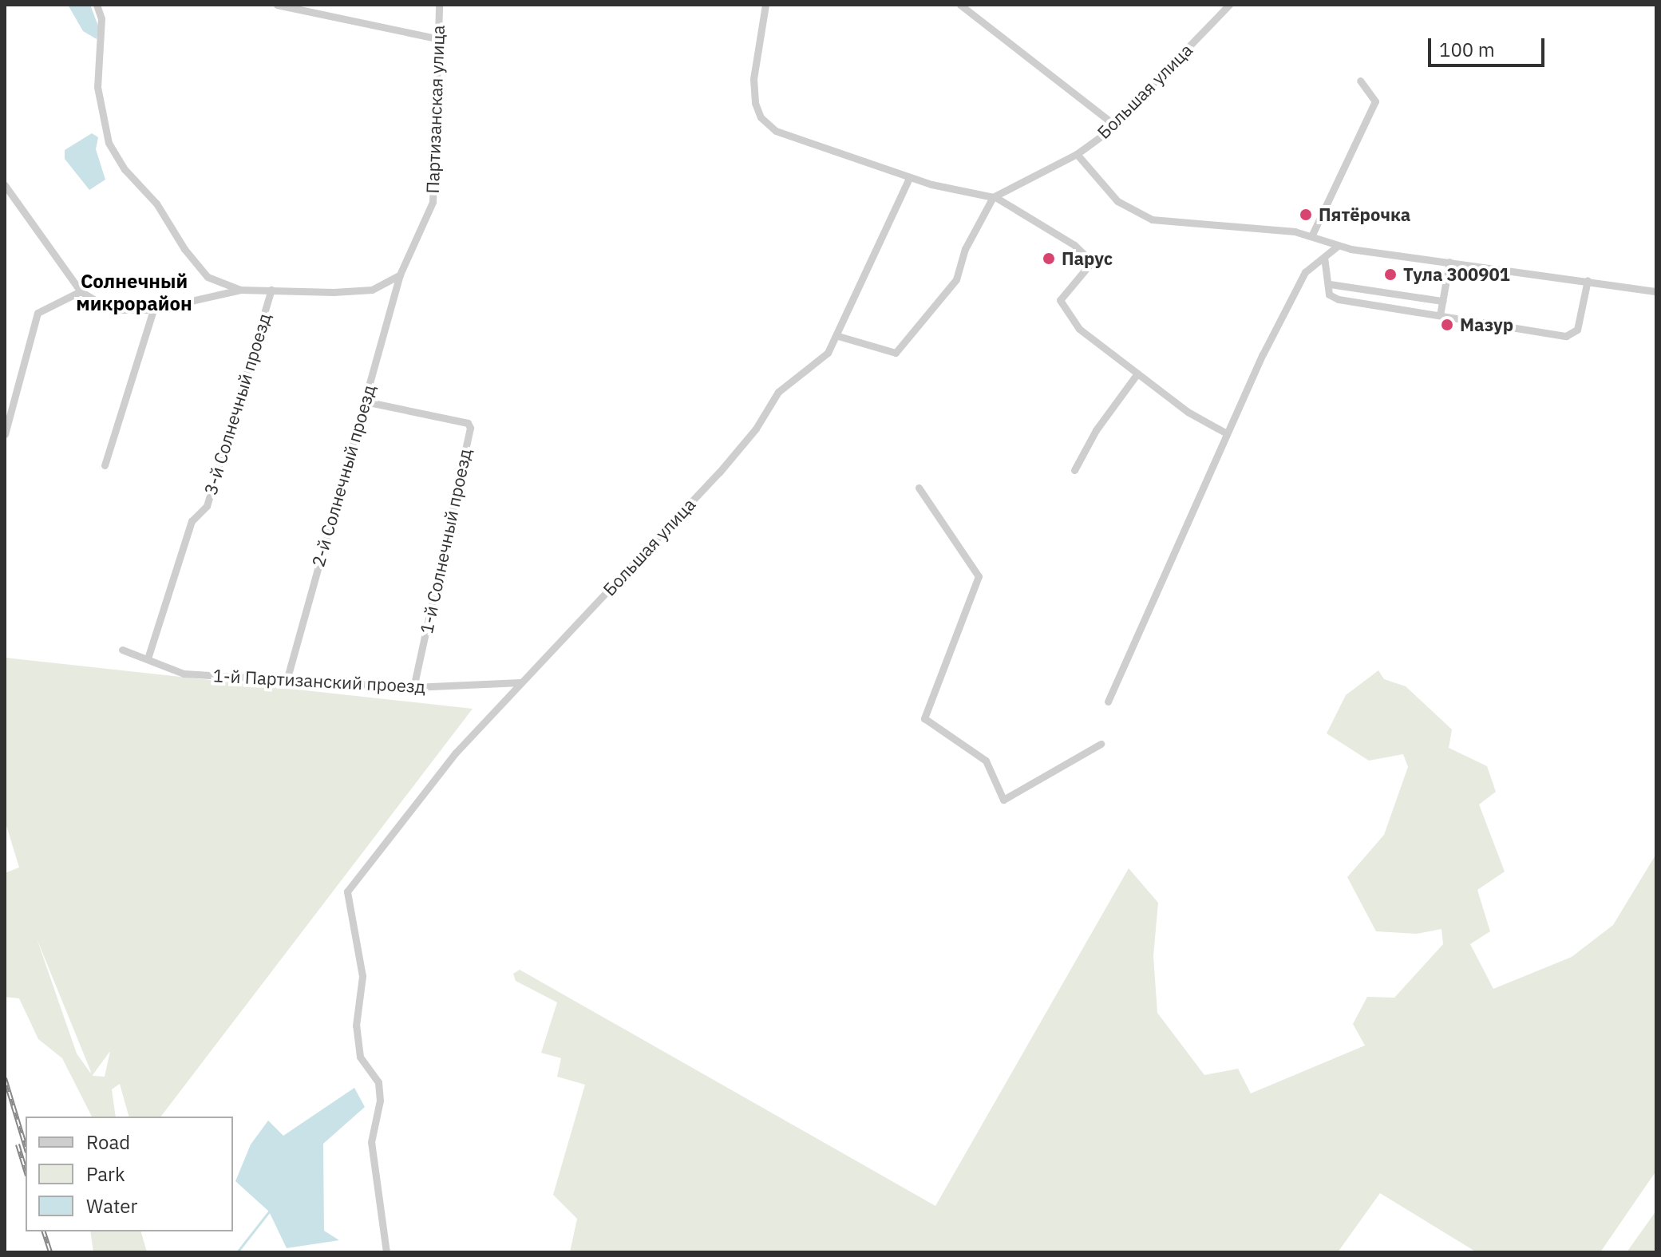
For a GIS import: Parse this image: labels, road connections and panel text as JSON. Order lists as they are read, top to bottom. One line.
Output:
{"streets":{"street":["Большая улица","Партизанская улица","3-й Солнечный проезд","2-й Солнечный проезд","1-й Солнечный проезд","1-й Партизанский проезд"]},"crossings":[["Большая улица","1-й Партизанский проезд"],["Партизанская улица","2-й Солнечный проезд"],["3-й Солнечный проезд","1-й Партизанский проезд"],["2-й Солнечный проезд","1-й Солнечный проезд"],["2-й Солнечный проезд","1-й Партизанский проезд"],["1-й Солнечный проезд","1-й Партизанский проезд"]],"districts":["Солнечный микрорайон"],"places":["Пятёрочка","Парус","Тула 300901","Мазур"],"legend":["Road","Park","Water"],"scale_bar":"100 m"}
